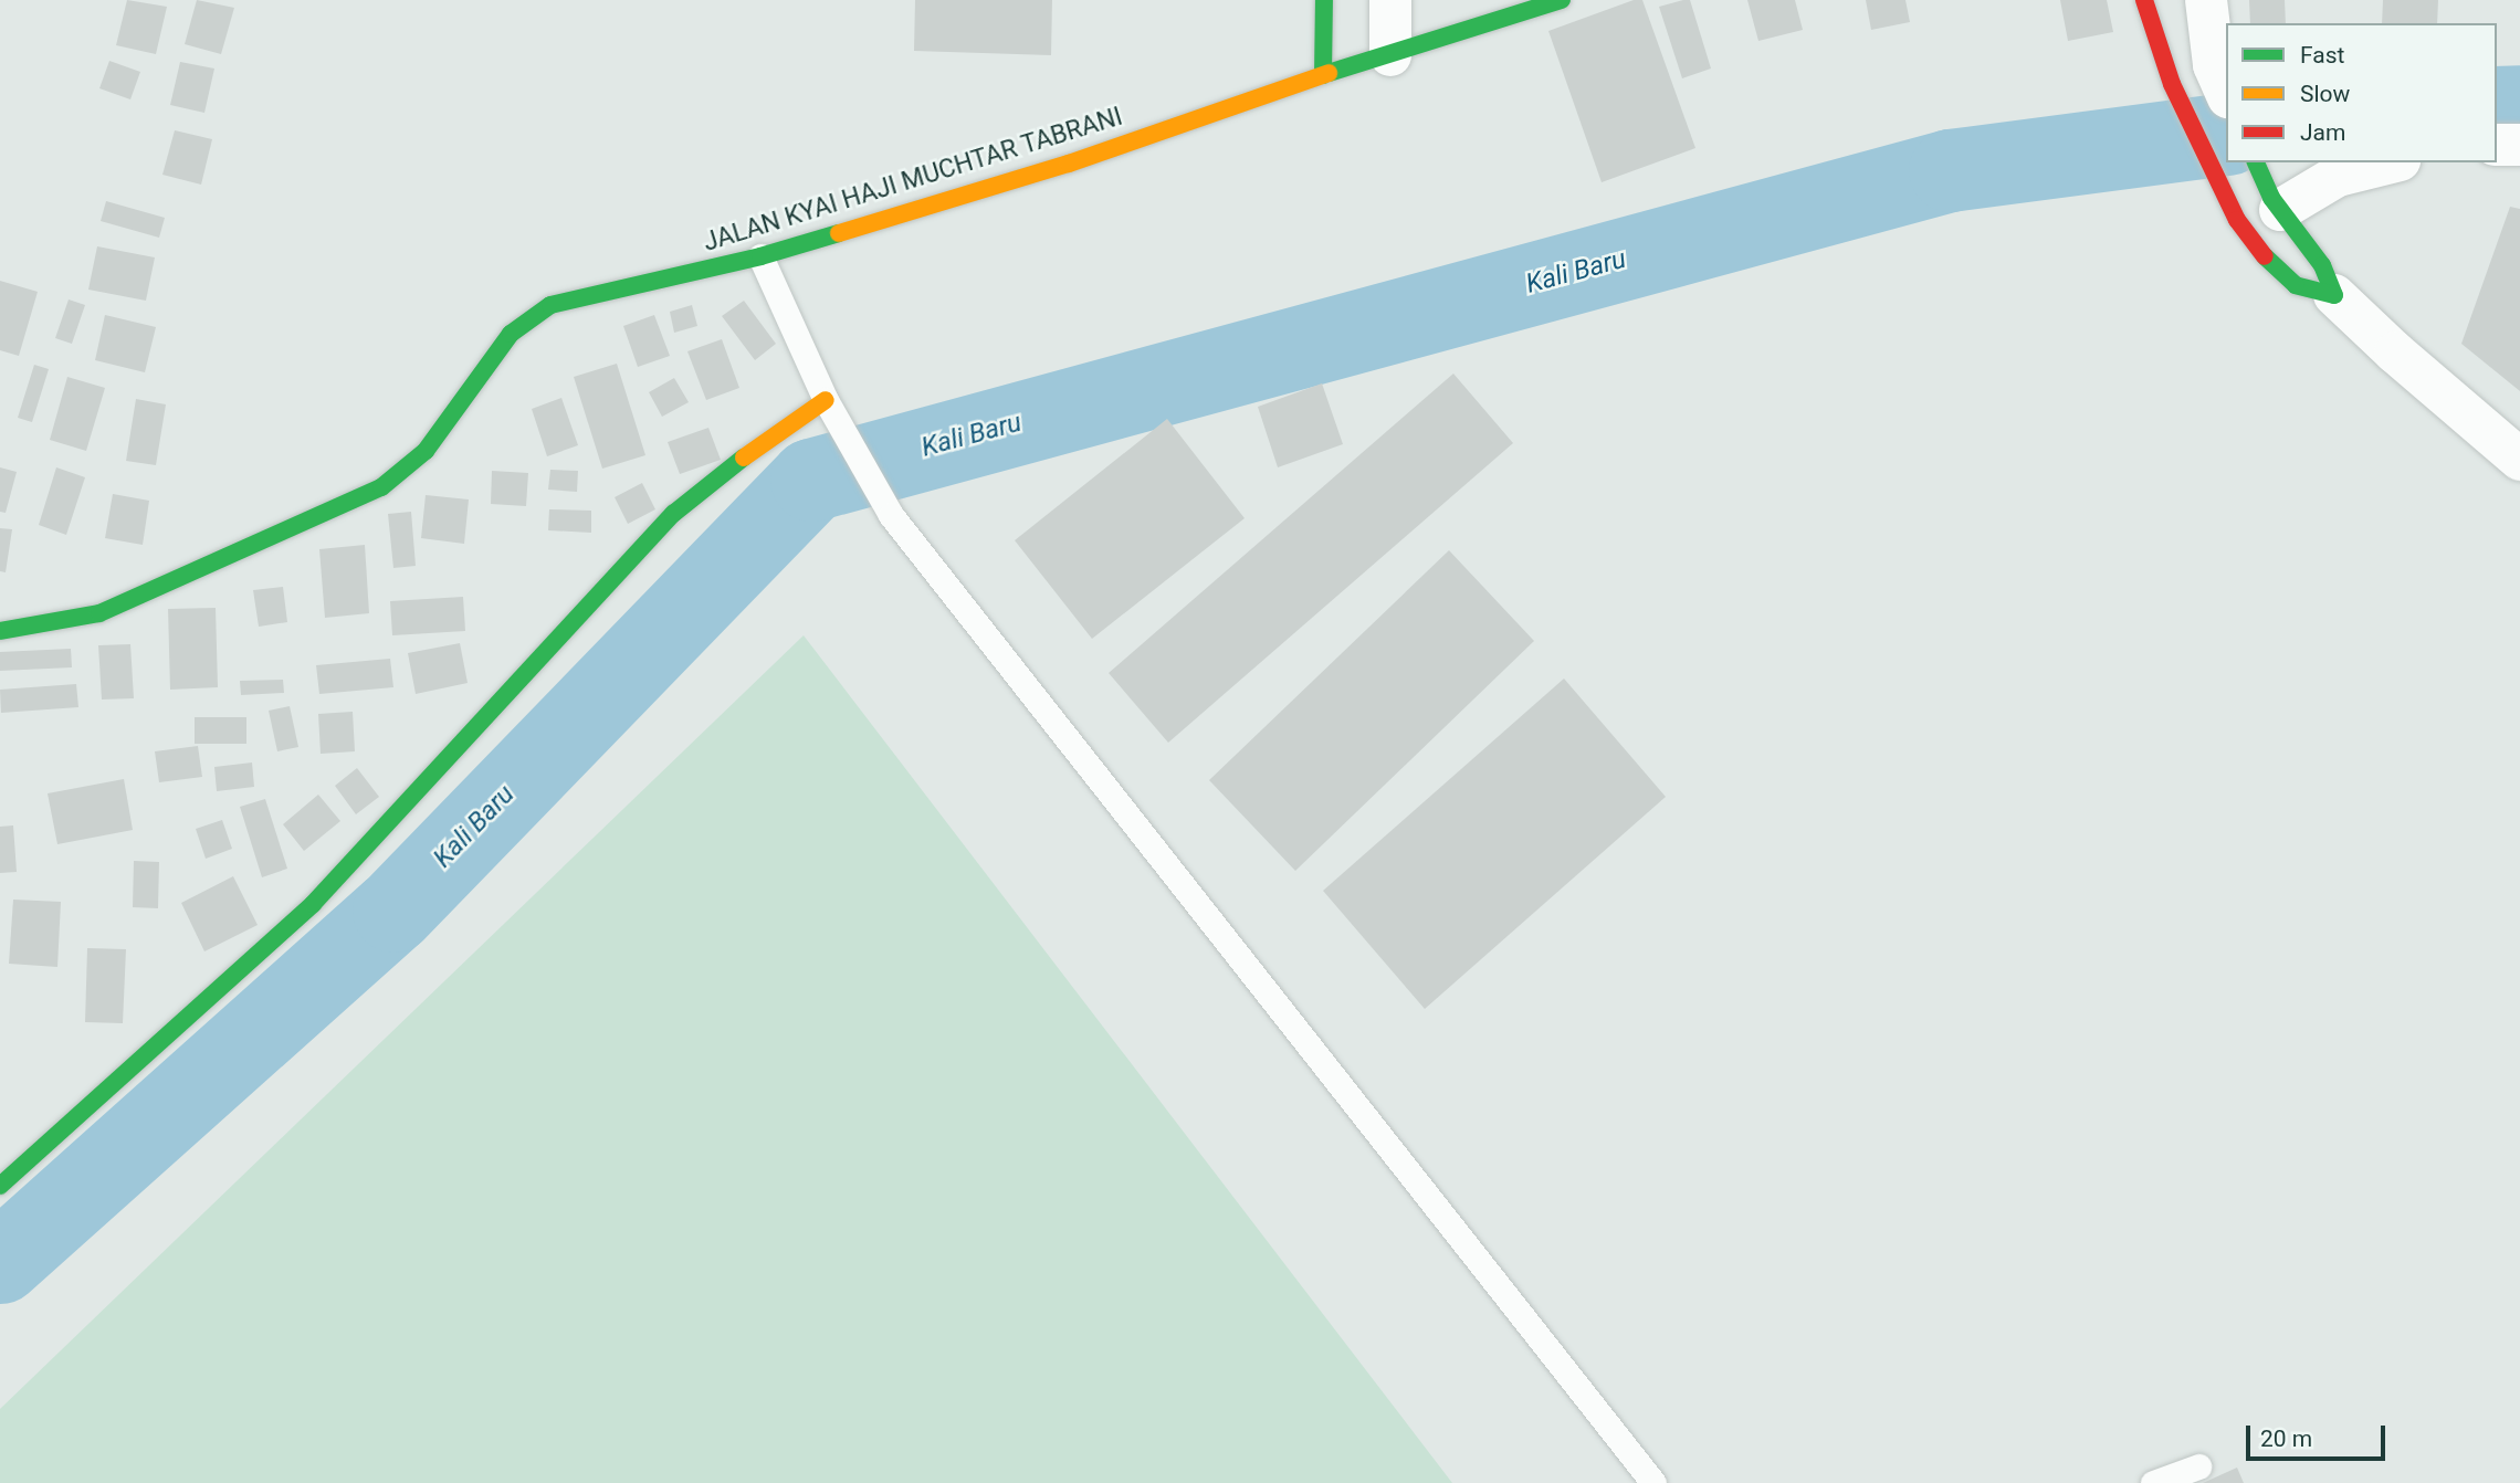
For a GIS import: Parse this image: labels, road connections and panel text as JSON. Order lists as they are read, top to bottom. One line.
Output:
{"streets":{"street":["JALAN KYAI HAJI MUCHTAR TABRANI"]},"water":["Kali Baru"],"legend":["Fast","Slow","Jam"],"scale_bar":"20 m"}
